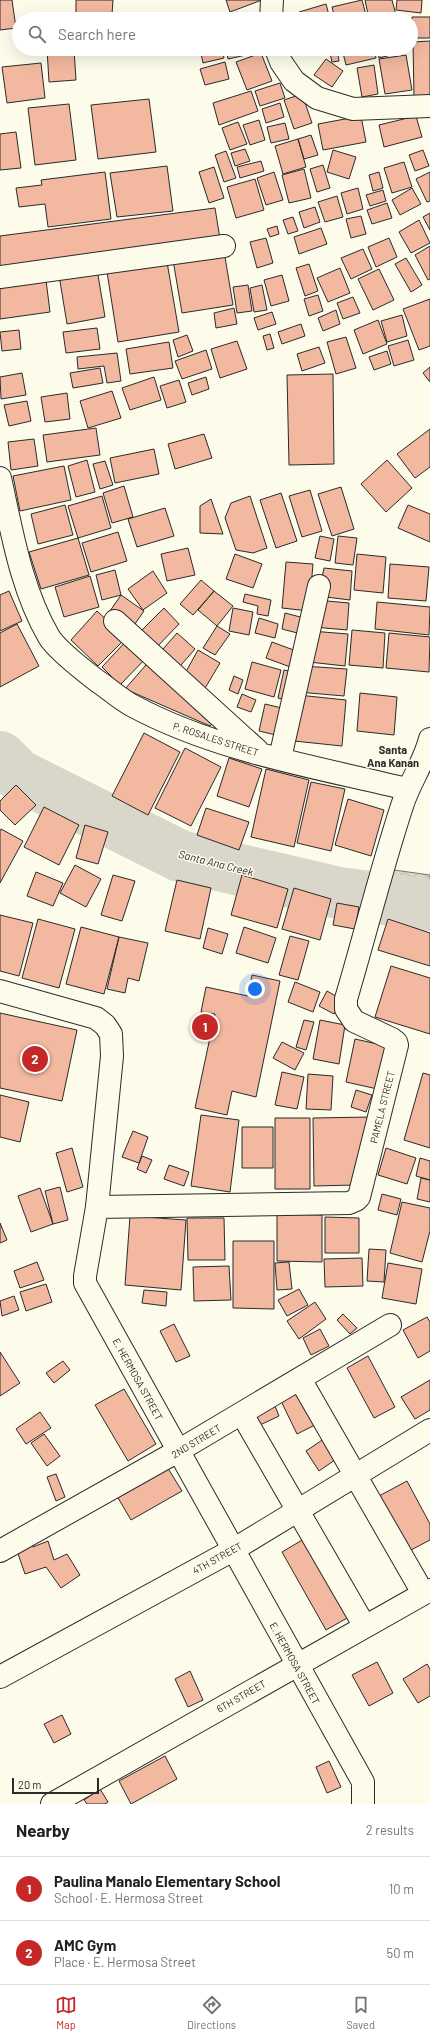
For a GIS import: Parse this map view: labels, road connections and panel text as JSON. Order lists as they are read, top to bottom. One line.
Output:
{"streets":{"street":["P. ROSALES STREET","PAMELA STREET","E. HERMOSA STREET","2ND STREET","4TH STREET","6TH STREET"]},"crossings":[["P. ROSALES STREET","PAMELA STREET"],["PAMELA STREET","E. HERMOSA STREET"],["E. HERMOSA STREET","2ND STREET"],["E. HERMOSA STREET","4TH STREET"],["E. HERMOSA STREET","6TH STREET"]],"districts":["Santa Ana Kanan"],"water":["Santa Ana Creek"],"scale_bar":"20 m","page":{"search":"Search here","pins":["1","2"],"scale":"20 m","heading":["Nearby","2 results"],"list":[{"mark":"1","name":"Paulina Manalo Elementary School","note":"School · E. Hermosa Street","value":"10 m"},{"mark":"2","name":"AMC Gym","note":"Place · E. Hermosa Street","value":"50 m"}],"nav":["Map","Directions","Saved"]}}
